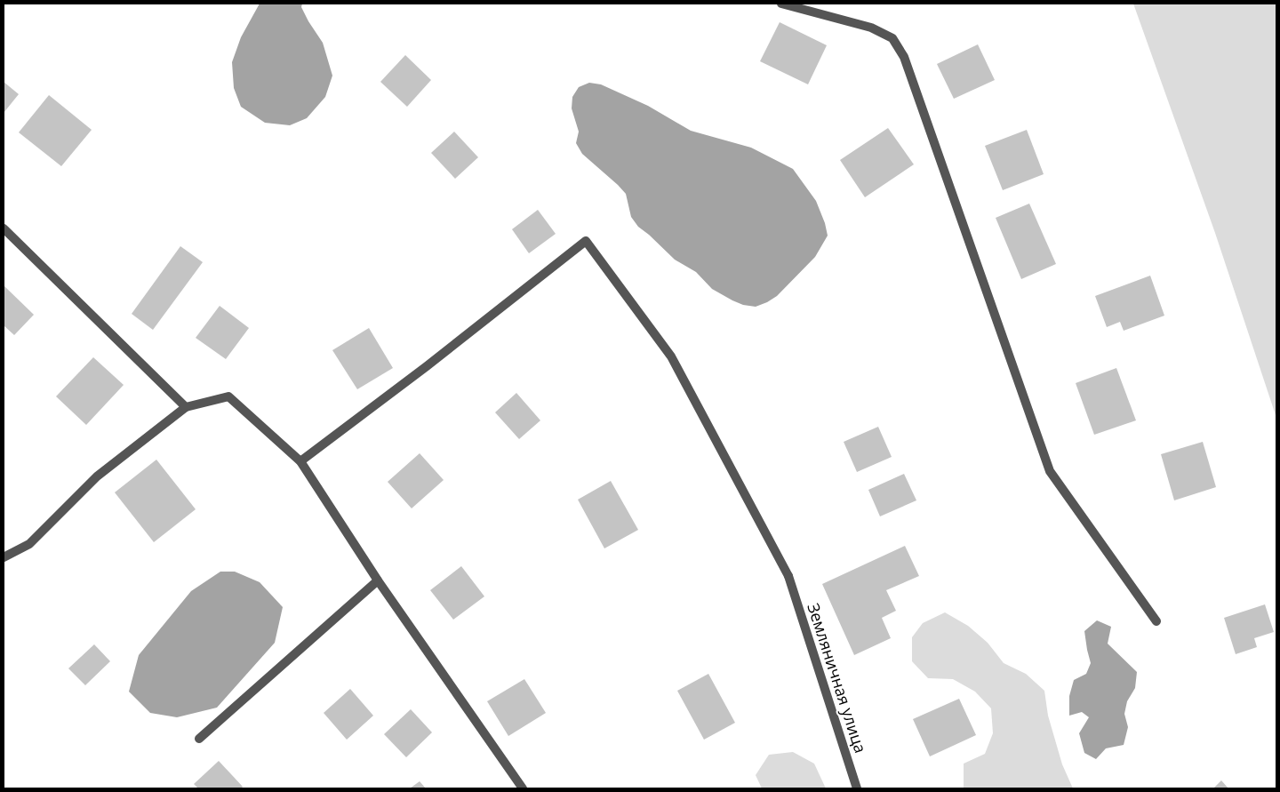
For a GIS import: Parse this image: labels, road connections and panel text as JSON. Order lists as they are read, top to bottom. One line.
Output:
{"streets":{"street":["Земляничная улица"]}}
